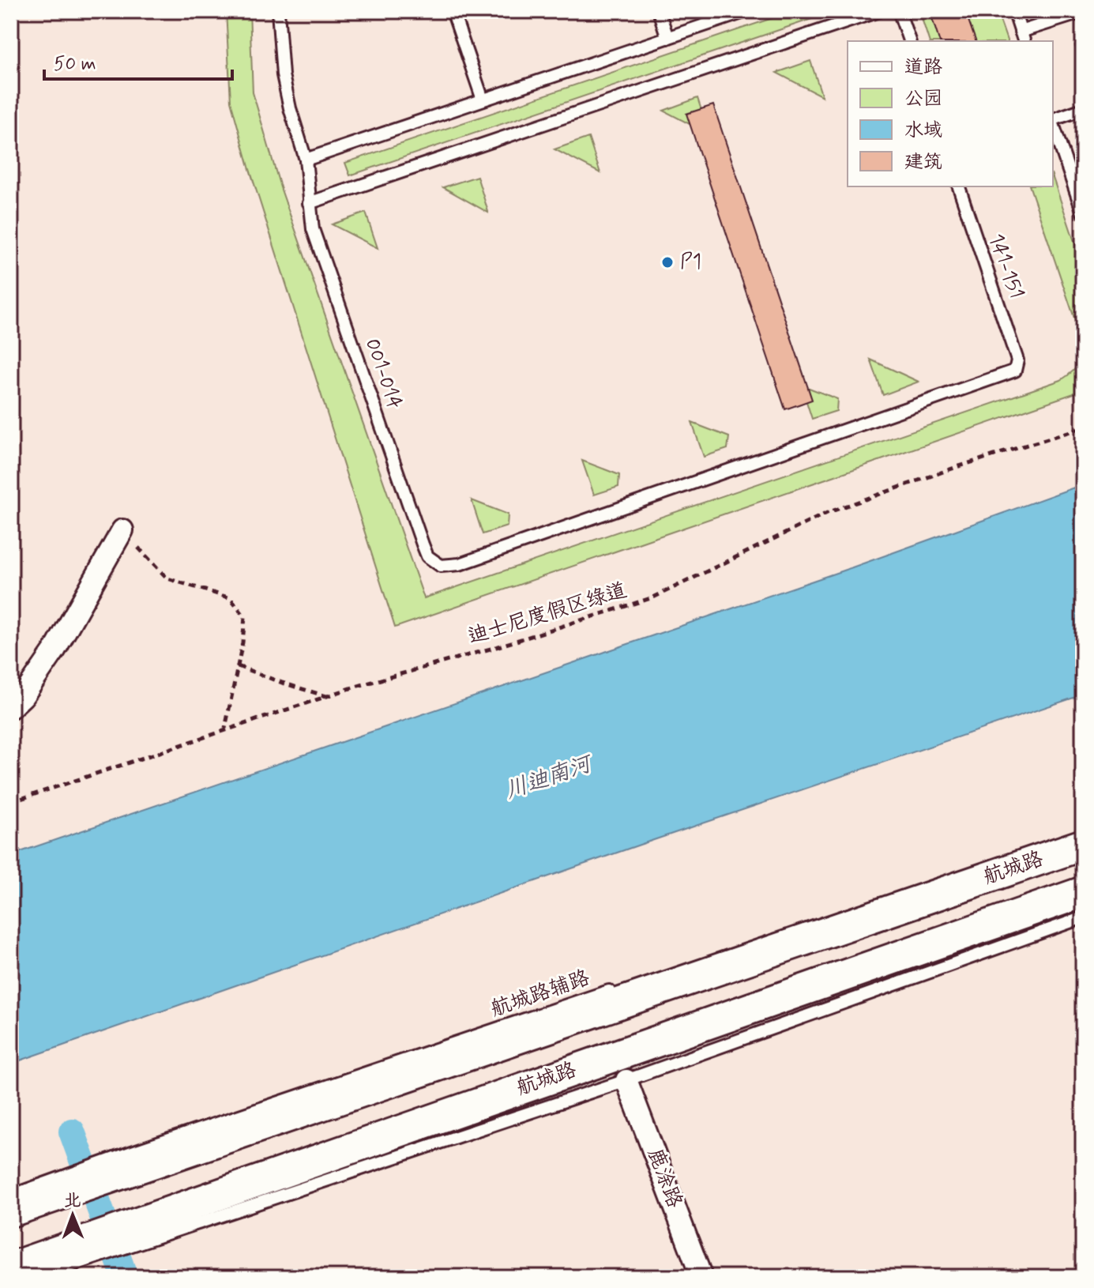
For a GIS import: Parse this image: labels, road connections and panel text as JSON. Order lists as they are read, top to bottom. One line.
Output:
{"streets":{"main road":["航城路"],"street":["鹿涂路"],"lane":["141-151","001-014","航城路辅路"],"path":["迪士尼度假区绿道"]},"crossings":[["141-151","001-014"],["航城路","航城路辅路"]],"water":["川迪南河"],"places":["P1"],"legend":["道路","公园","水域","建筑"],"scale_bar":"50 m","north":"top"}
